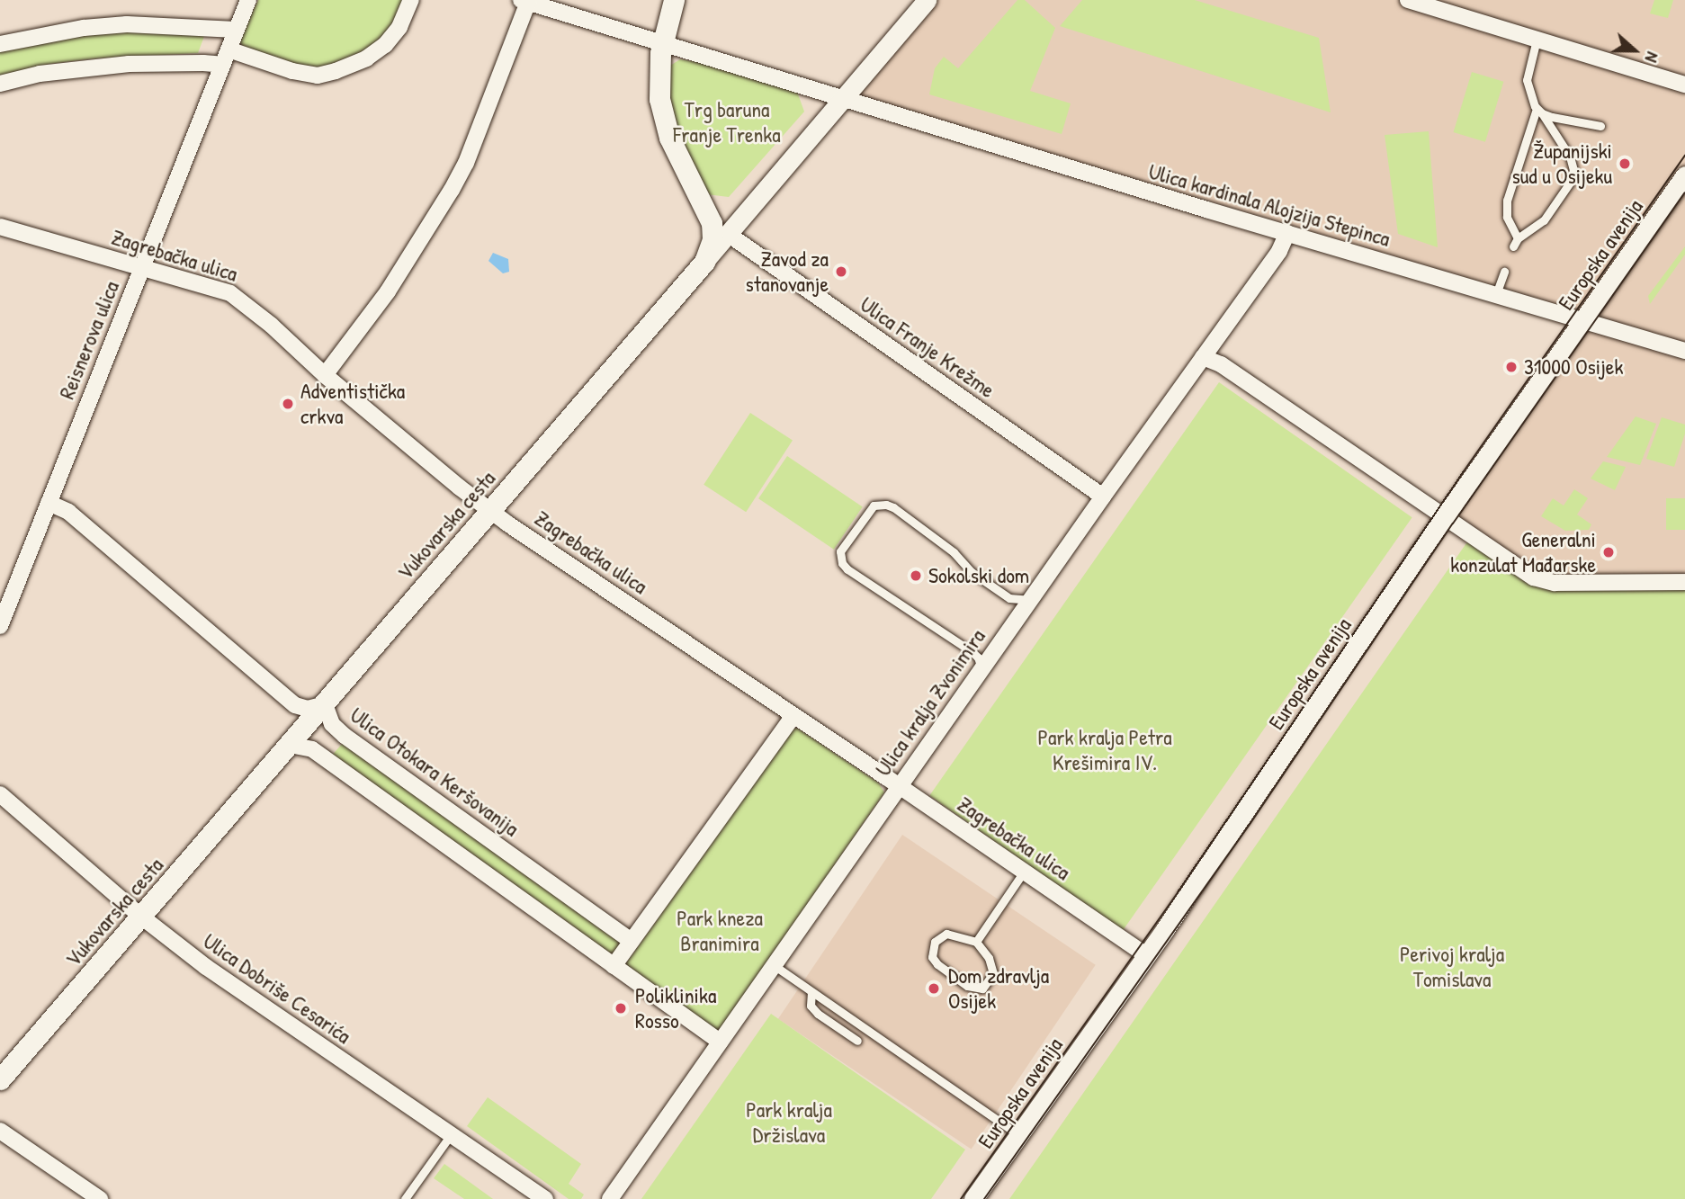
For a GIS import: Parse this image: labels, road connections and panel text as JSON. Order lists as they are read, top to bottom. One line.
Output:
{"streets":{"main road":["Vukovarska cesta"],"street":["Ulica kardinala Alojzija Stepinca","Europska avenija","Zagrebačka ulica","Reisnerova ulica","Ulica Franje Krežme","Ulica kralja Zvonimira","Ulica Otokara Keršovanija","Ulica Dobriše Cesarića"]},"crossings":[["Ulica kardinala Alojzija Stepinca","Europska avenija"],["Ulica kardinala Alojzija Stepinca","Vukovarska cesta"],["Ulica kardinala Alojzija Stepinca","Ulica kralja Zvonimira"],["Europska avenija","Zagrebačka ulica"],["Zagrebačka ulica","Reisnerova ulica"],["Zagrebačka ulica","Vukovarska cesta"],["Zagrebačka ulica","Ulica kralja Zvonimira"],["Reisnerova ulica","Ulica Otokara Keršovanija"],["Ulica Franje Krežme","Vukovarska cesta"],["Ulica Franje Krežme","Ulica kralja Zvonimira"],["Vukovarska cesta","Ulica Otokara Keršovanija"],["Vukovarska cesta","Ulica Dobriše Cesarića"]],"parks":["Trg baruna Franje Trenka","Park kralja Petra Krešimira IV.","Park kneza Branimira","Perivoj kralja Tomislava","Park kralja Držislava"],"places":["Županijski sud u Osijeku","Zavod za stanovanje","31000 Osijek","Adventistička crkva","Generalni konzulat Mađarske","Sokolski dom","Dom zdravlja Osijek","Poliklinika Rosso"],"north":"right"}
